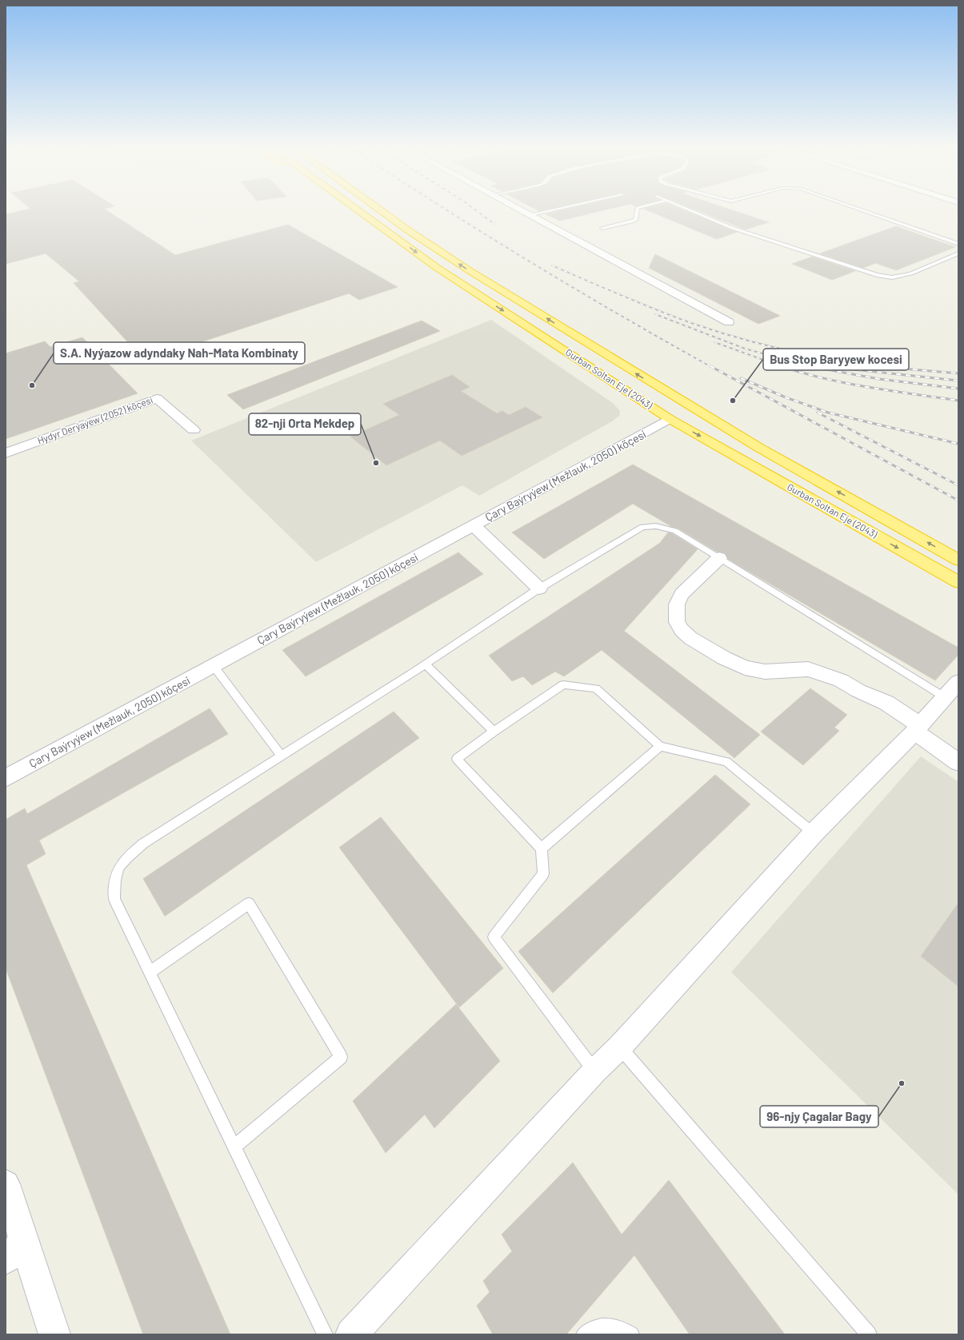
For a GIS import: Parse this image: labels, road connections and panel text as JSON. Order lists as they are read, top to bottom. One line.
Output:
{"streets":{"highway":["Gurban Soltan Eje (2043)"],"street":["Hydyr Derýaýew (2052) köçesi","Çary Baýryýew (Mežlauk, 2050) köçesi"]},"crossings":[["Gurban Soltan Eje (2043)","Çary Baýryýew (Mežlauk, 2050) köçesi"]],"places":["S.A. Nyýazow adyndaky Nah-Mata Kombinaty","Bus Stop Baryyew kocesi","82-nji Orta Mekdep","96-njy Çagalar Bagy"]}
